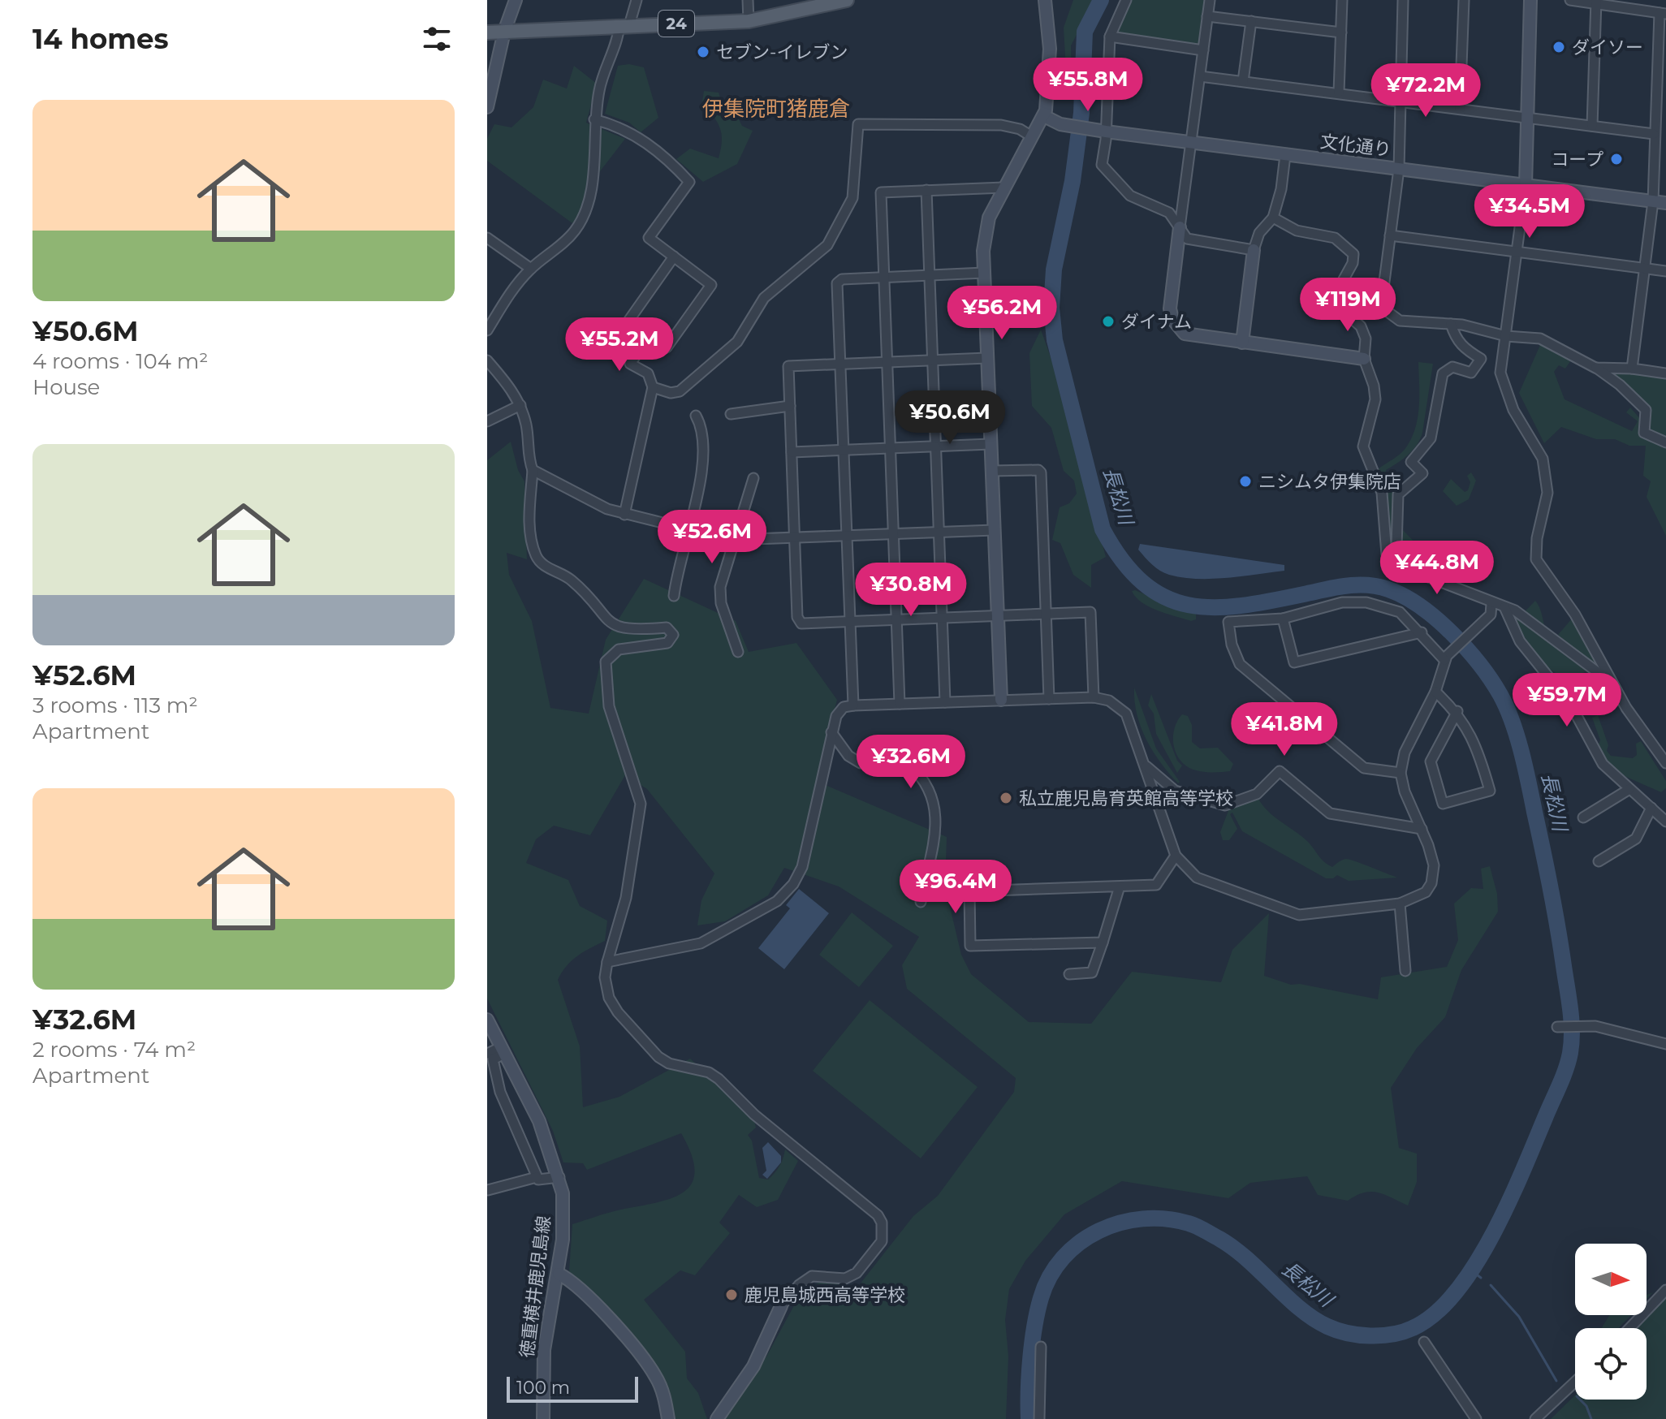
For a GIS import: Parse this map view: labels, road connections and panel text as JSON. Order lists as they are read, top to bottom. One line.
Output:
{"streets":{"main road":["24"],"street":["文化通り","徳重横井鹿児島線"]},"districts":["伊集院町猪鹿倉"],"water":["長松川"],"places":["ダイソー","セブン-イレブン","コープ","ダイナム","ニシムタ伊集院店","私立鹿児島育英館高等学校","鹿児島城西高等学校"],"scale_bar":"100 m","north":"right","page":{"heading":"14 homes","price":["¥55.8M","¥72.2M","¥34.5M","¥119M","¥56.2M","¥55.2M","¥50.6M","¥52.6M","¥44.8M","¥30.8M","¥59.7M","¥41.8M","¥32.6M","¥96.4M"],"list":[{"name":"¥50.6M","note":"4 rooms · 104 m² · House"},{"name":"¥52.6M","note":"3 rooms · 113 m² · Apartment"},{"name":"¥32.6M","note":"2 rooms · 74 m² · Apartment"}],"scale":"100 m"}}
